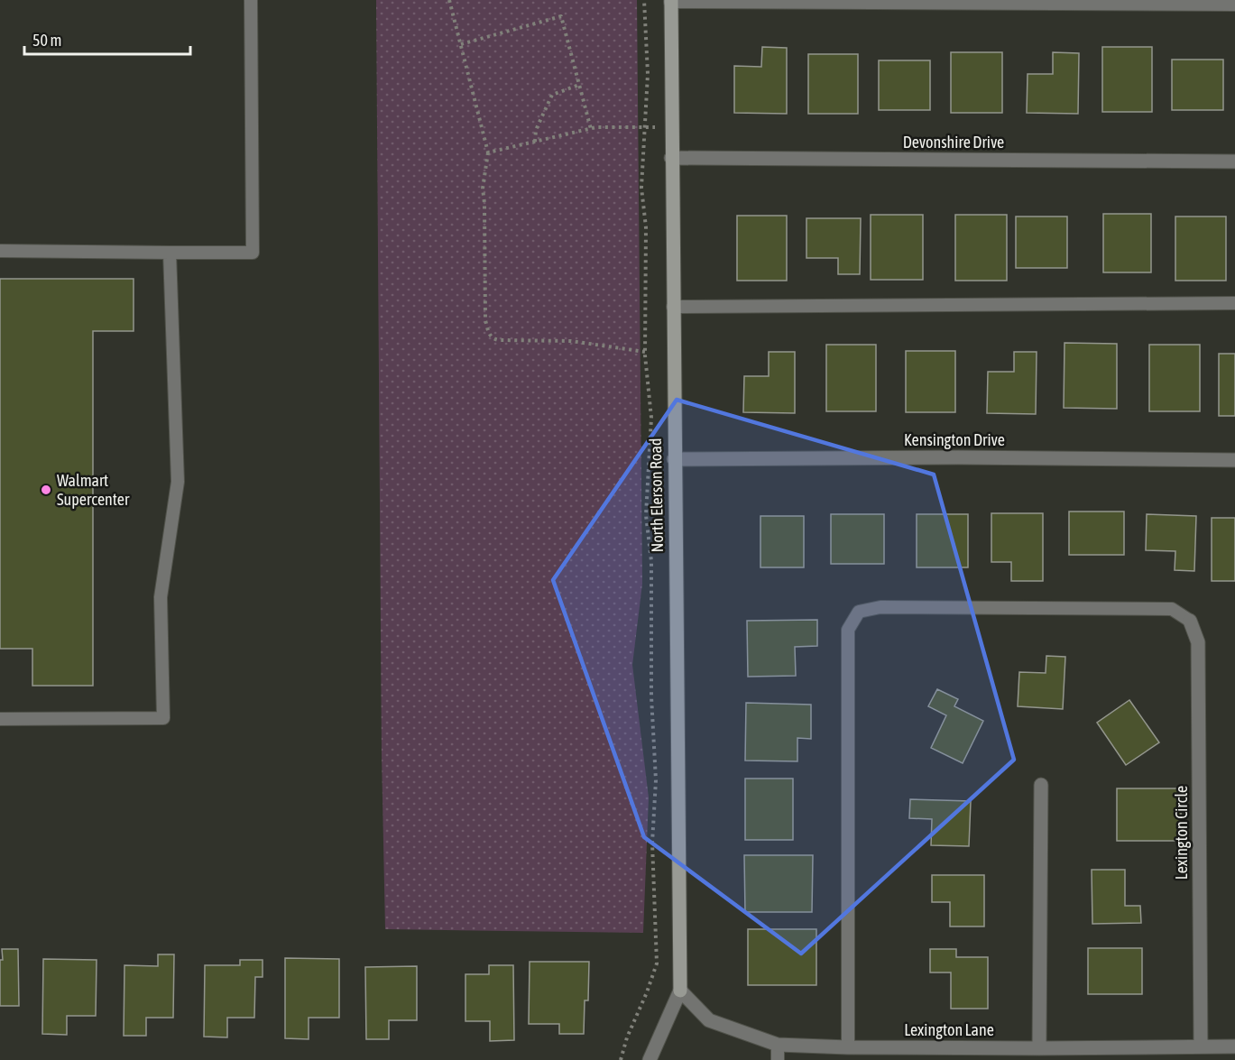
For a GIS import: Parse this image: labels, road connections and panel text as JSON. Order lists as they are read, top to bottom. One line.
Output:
{"streets":{"street":["Devonshire Drive","Kensington Drive","North Elerson Road","Lexington Circle","Lexington Lane"]},"crossings":[["Devonshire Drive","North Elerson Road"],["Kensington Drive","North Elerson Road"],["North Elerson Road","Lexington Lane"],["Lexington Circle","Lexington Lane"]],"places":["Walmart Supercenter"],"scale_bar":"50 m"}
